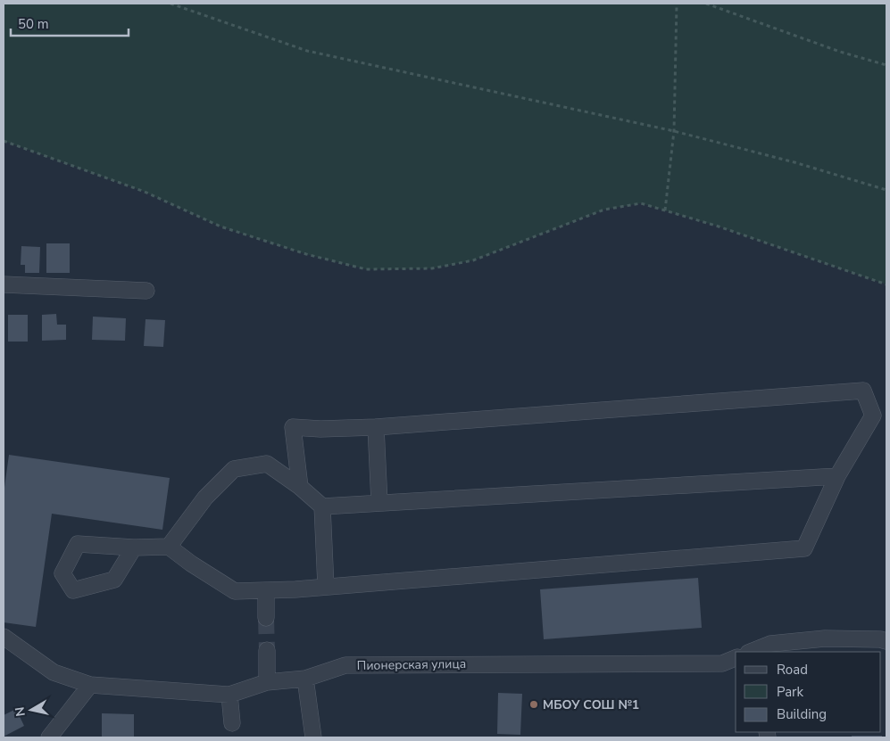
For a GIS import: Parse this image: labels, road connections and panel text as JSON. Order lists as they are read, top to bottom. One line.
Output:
{"streets":{"street":["Пионерская улица"]},"places":["МБОУ СОШ №1"],"legend":["Road","Park","Building"],"scale_bar":"50 m","north":"left"}
